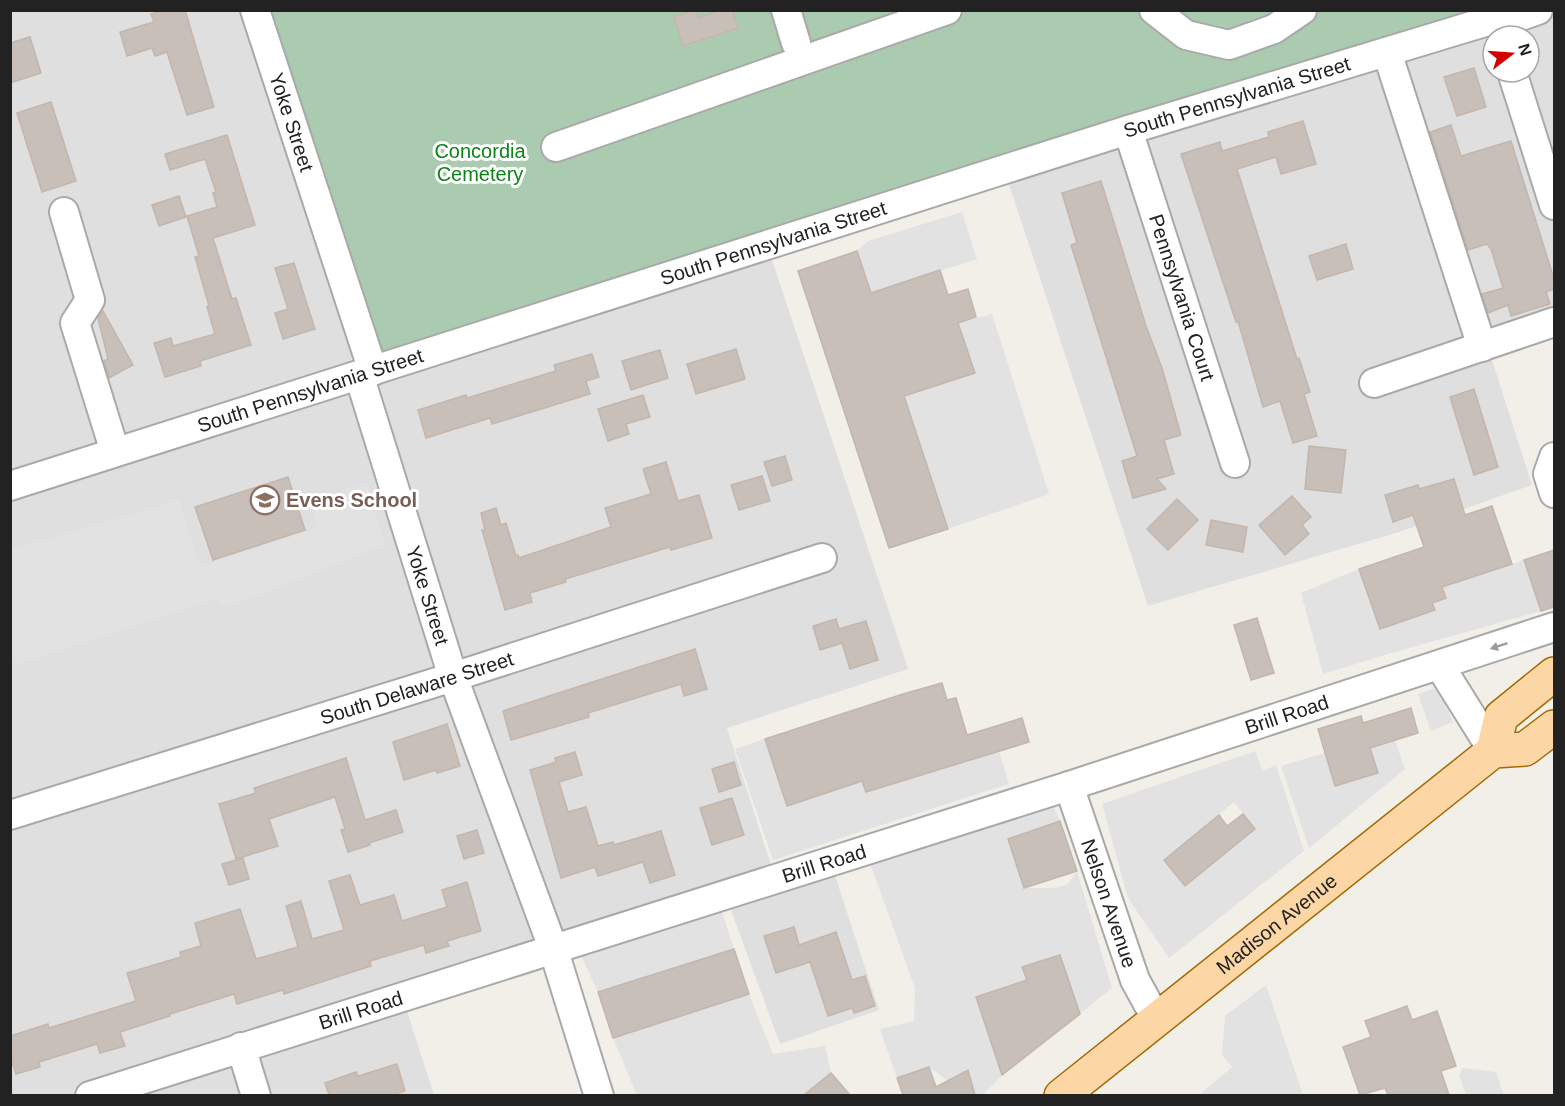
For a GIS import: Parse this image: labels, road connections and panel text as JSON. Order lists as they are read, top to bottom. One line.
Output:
{"streets":{"main road":["Madison Avenue"],"street":["South Pennsylvania Street","Yoke Street","Pennsylvania Court","South Delaware Street","Brill Road","Nelson Avenue"]},"crossings":[["South Pennsylvania Street","Yoke Street"],["South Pennsylvania Street","Pennsylvania Court"],["Yoke Street","South Delaware Street"],["Yoke Street","Brill Road"],["Brill Road","Nelson Avenue"],["Nelson Avenue","Madison Avenue"]],"parks":["Concordia Cemetery"],"places":{"school or university":["Evens School"]},"north":"right"}
